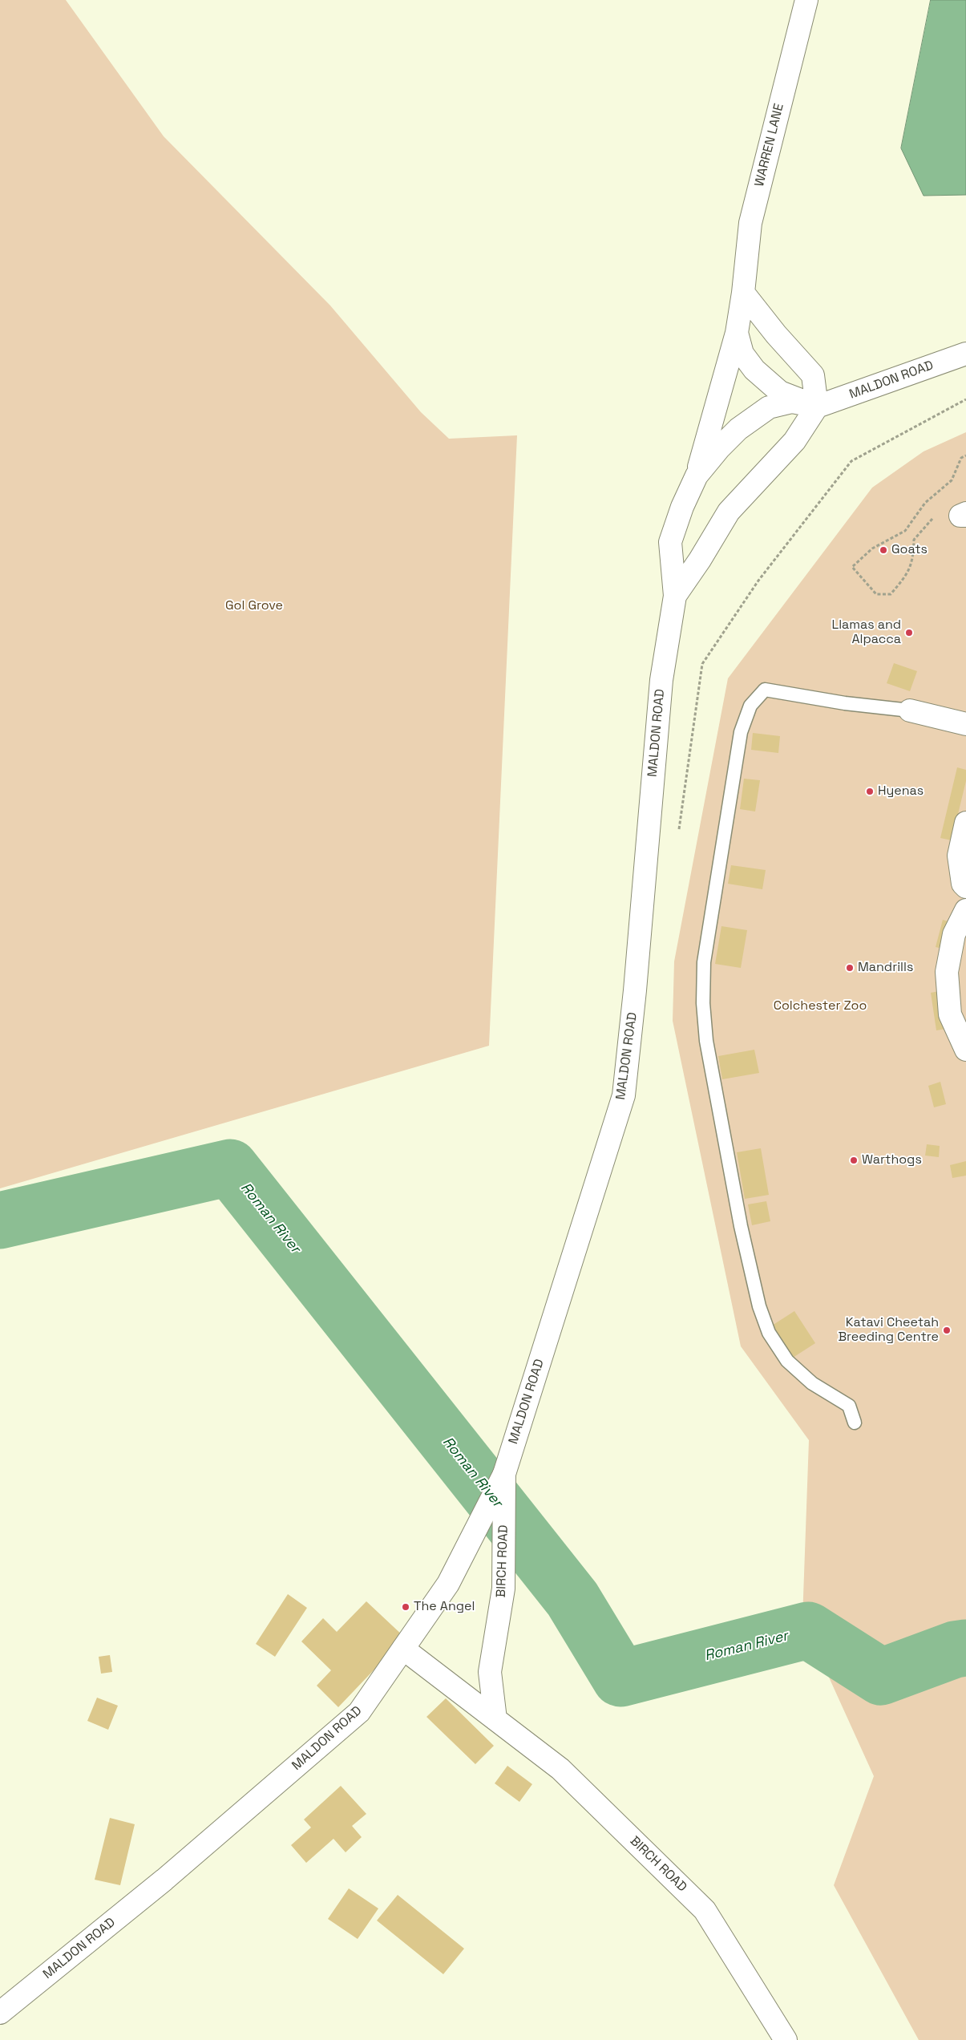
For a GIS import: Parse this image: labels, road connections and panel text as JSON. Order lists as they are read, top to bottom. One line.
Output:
{"streets":{"main road":["WARREN LANE","MALDON ROAD","BIRCH ROAD"]},"crossings":[["WARREN LANE","MALDON ROAD"],["MALDON ROAD","BIRCH ROAD"]],"water":["Roman River"],"parks":["Gol Grove","Colchester Zoo"],"places":["Goats","Llamas and Alpacca","Hyenas","Mandrills","Warthogs","Katavi Cheetah Breeding Centre","The Angel"]}
